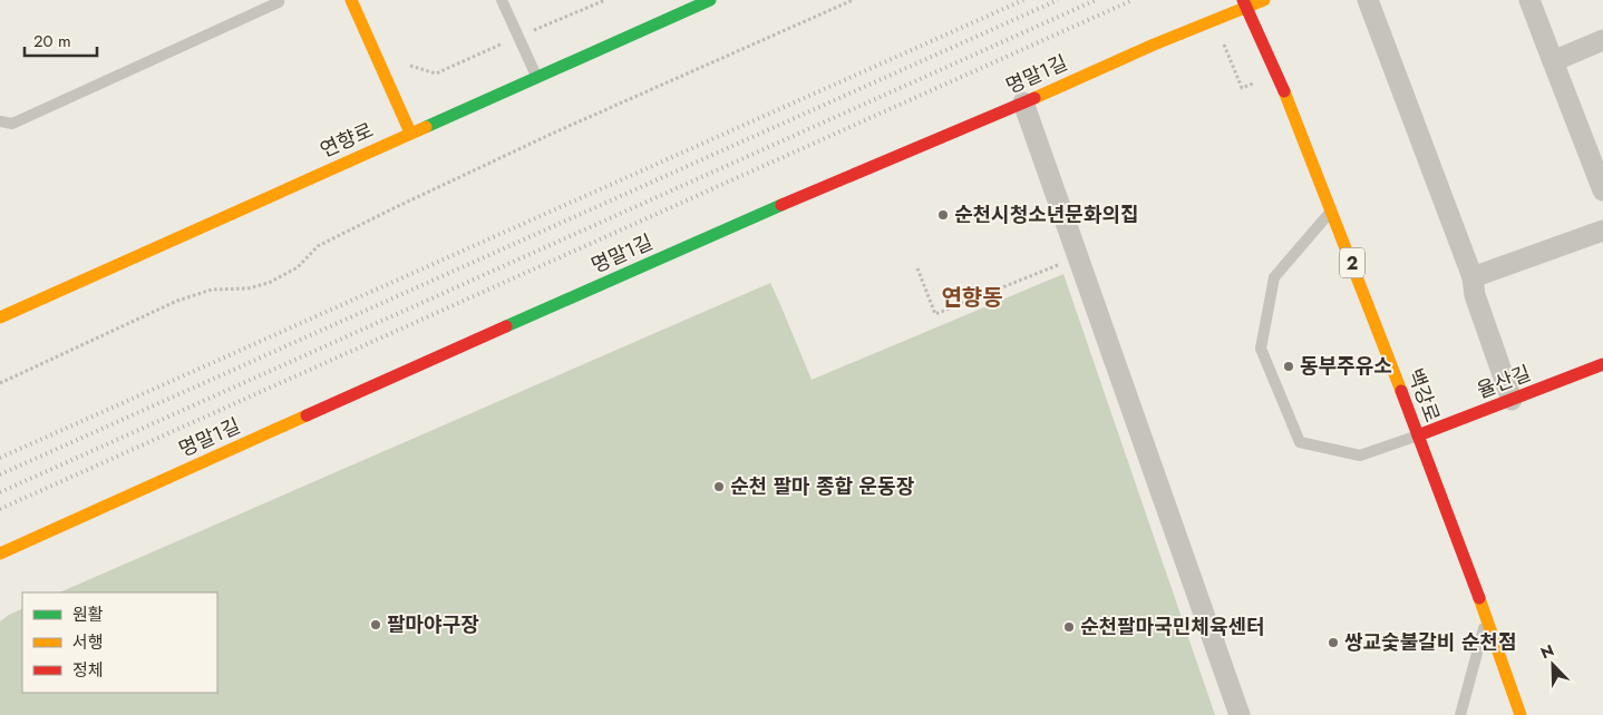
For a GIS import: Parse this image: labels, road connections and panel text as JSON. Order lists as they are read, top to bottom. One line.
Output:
{"streets":{"street":["명말1길","연향로","2","율산길","백강로"]},"crossings":[["2","백강로"],["율산길","백강로"]],"districts":["연향동"],"places":["순천시청소년문화의집","동부주유소","순천 팔마 종합 운동장","팔마야구장","순천팔마국민체육센터","쌍교숯불갈비 순천점"],"legend":["원활","서행","정체"],"scale_bar":"20 m","north":"top left"}
